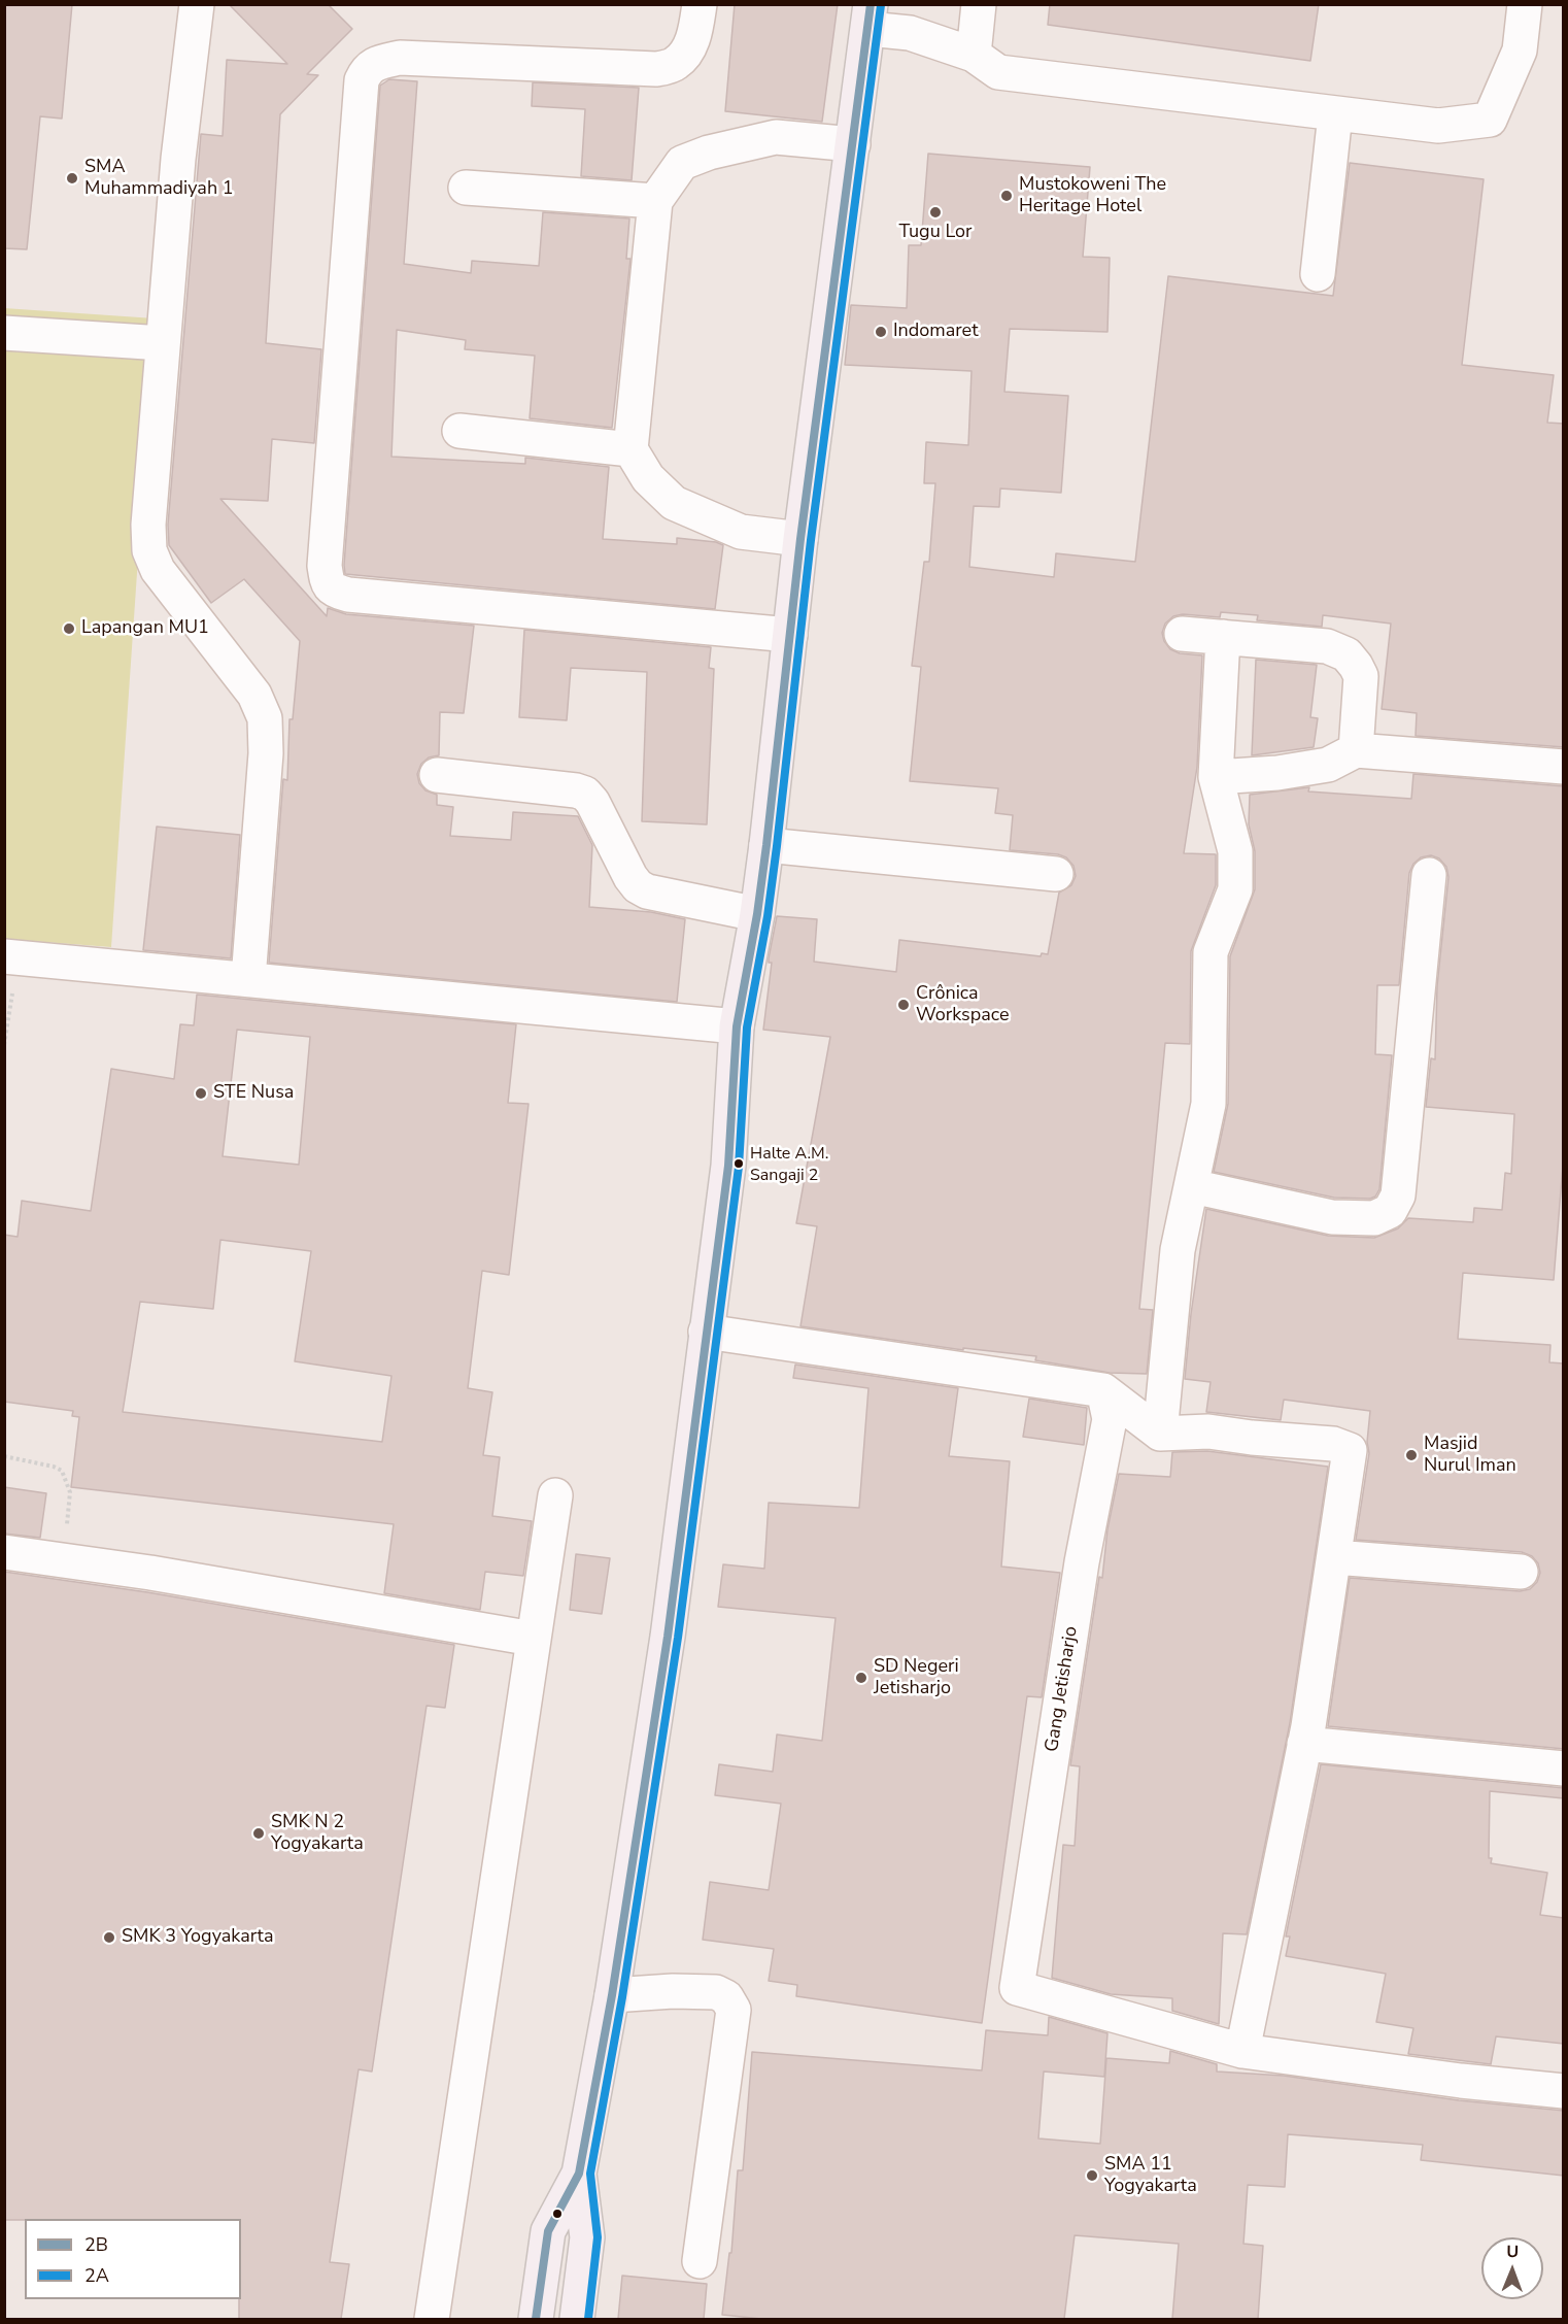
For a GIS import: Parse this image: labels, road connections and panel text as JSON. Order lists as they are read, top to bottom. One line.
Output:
{"streets":{"street":["Gang Jetisharjo"]},"places":["SMA Muhammadiyah 1","Mustokoweni The Heritage Hotel","Tugu Lor","Indomaret","Lapangan MU1","Crônica Workspace","STE Nusa","Halte A.M. Sangaji 2","Masjid Nurul Iman","SD Negeri Jetisharjo","SMK N 2 Yogyakarta","SMK 3 Yogyakarta","SMA 11 Yogyakarta"],"lines":["transit line 2B","transit line 2A"],"legend":["2B","2A"],"north":"top"}
